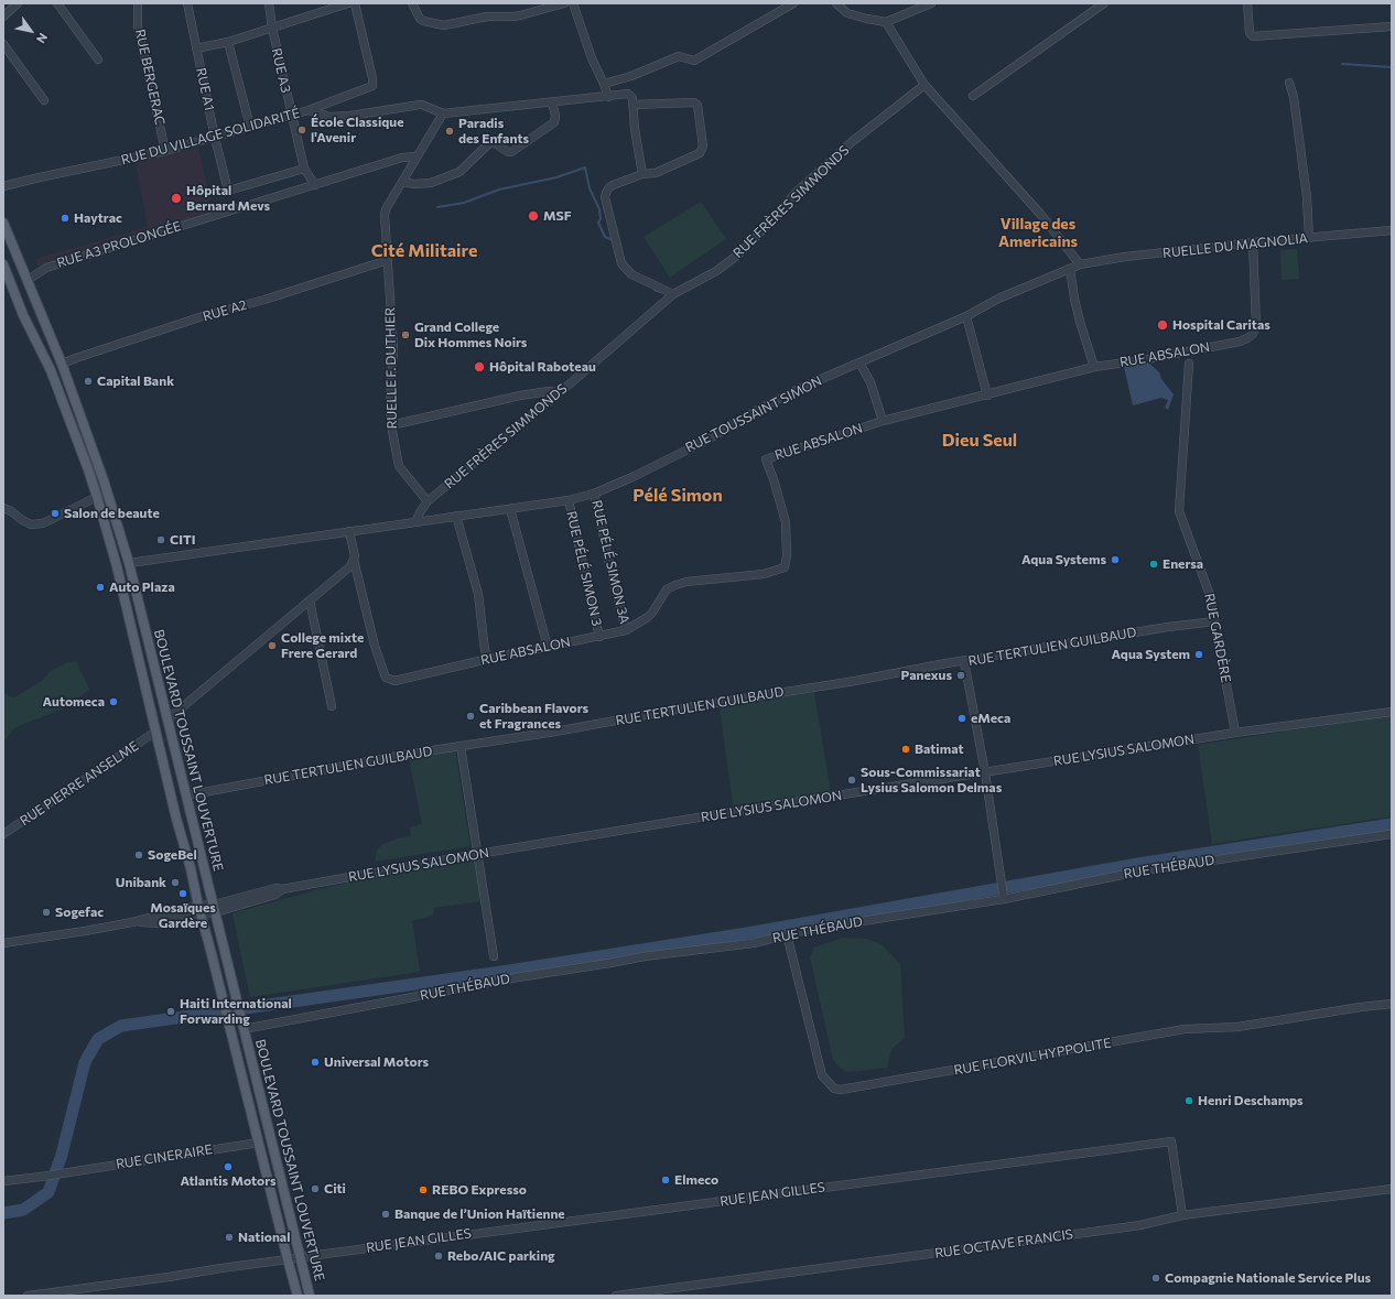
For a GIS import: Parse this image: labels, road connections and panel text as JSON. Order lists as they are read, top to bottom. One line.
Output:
{"streets":{"main road":["BOULEVARD TOUSSAINT LOUVERTURE"],"street":["RUE A3","RUE BERGERAC","RUE A1","RUE DU VILLAGE SOLIDARITÉ","RUE FRÈRES SIMMONDS","RUE A3 PROLONGÉE","RUELLE DU MAGNOLIA","RUE A2","RUE ABSALON","RUELLE F. DUTHIER","RUE TOUSSAINT SIMON","RUE PÉLÉ SIMON 3A","RUE PÉLÉ SIMON 3","RUE GARDÈRE","RUE TERTULIEN GUILBAUD","RUE LYSIUS SALOMON","RUE PIERRE ANSELME","RUE THÉBAUD","RUE FLORVIL HYPPOLITE","RUE CINERAIRE","RUE JEAN GILLES","RUE OCTAVE FRANCIS"]},"crossings":[["RUE A3","RUE A1"],["RUE A3","RUE DU VILLAGE SOLIDARITÉ"],["RUE A3","RUE A3 PROLONGÉE"],["RUE BERGERAC","RUE DU VILLAGE SOLIDARITÉ"],["RUE A1","RUE DU VILLAGE SOLIDARITÉ"],["RUE DU VILLAGE SOLIDARITÉ","RUELLE F. DUTHIER"],["RUE FRÈRES SIMMONDS","RUELLE F. DUTHIER"],["RUE FRÈRES SIMMONDS","RUE TOUSSAINT SIMON"],["RUE A3 PROLONGÉE","RUELLE F. DUTHIER"],["RUE A3 PROLONGÉE","BOULEVARD TOUSSAINT LOUVERTURE"],["RUELLE DU MAGNOLIA","RUE ABSALON"],["RUELLE DU MAGNOLIA","RUE TOUSSAINT SIMON"],["RUE A2","RUELLE F. DUTHIER"],["RUE A2","BOULEVARD TOUSSAINT LOUVERTURE"],["RUE ABSALON","RUE PÉLÉ SIMON 3A"],["RUE ABSALON","RUE PÉLÉ SIMON 3"],["RUE TOUSSAINT SIMON","RUE PÉLÉ SIMON 3A"],["RUE TOUSSAINT SIMON","RUE PÉLÉ SIMON 3"],["RUE GARDÈRE","RUE TERTULIEN GUILBAUD"],["RUE GARDÈRE","RUE LYSIUS SALOMON"],["RUE TERTULIEN GUILBAUD","BOULEVARD TOUSSAINT LOUVERTURE"],["BOULEVARD TOUSSAINT LOUVERTURE","RUE LYSIUS SALOMON"],["BOULEVARD TOUSSAINT LOUVERTURE","RUE PIERRE ANSELME"],["BOULEVARD TOUSSAINT LOUVERTURE","RUE THÉBAUD"],["BOULEVARD TOUSSAINT LOUVERTURE","RUE CINERAIRE"],["BOULEVARD TOUSSAINT LOUVERTURE","RUE JEAN GILLES"],["RUE THÉBAUD","RUE FLORVIL HYPPOLITE"],["RUE JEAN GILLES","RUE OCTAVE FRANCIS"]],"districts":["Village des Americains","Cité Militaire","Dieu Seul","Pélé Simon"],"places":["École Classique l'Avenir","Paradis des Enfants","Hôpital Bernard Mevs","MSF","Haytrac","Hospital Caritas","Grand College Dix Hommes Noirs","Hôpital Raboteau","Capital Bank","Salon de beaute","CITI","Aqua Systems","Enersa","Auto Plaza","College mixte Frere Gerard","Aqua System","Panexus","Automeca","Caribbean Flavors et Fragrances","eMeca","Batimat","Sous-Commissariat Lysius Salomon Delmas","SogeBel","Unibank","Mosaïques Gardère","Sogefac","Haiti International Forwarding","Universal Motors","Henri Deschamps","Atlantis Motors","Elmeco","Citi","REBO Expresso","Banque de l’Union Haïtienne","National","Rebo/AIC parking","Compagnie Nationale Service Plus"],"north":"bottom right"}
